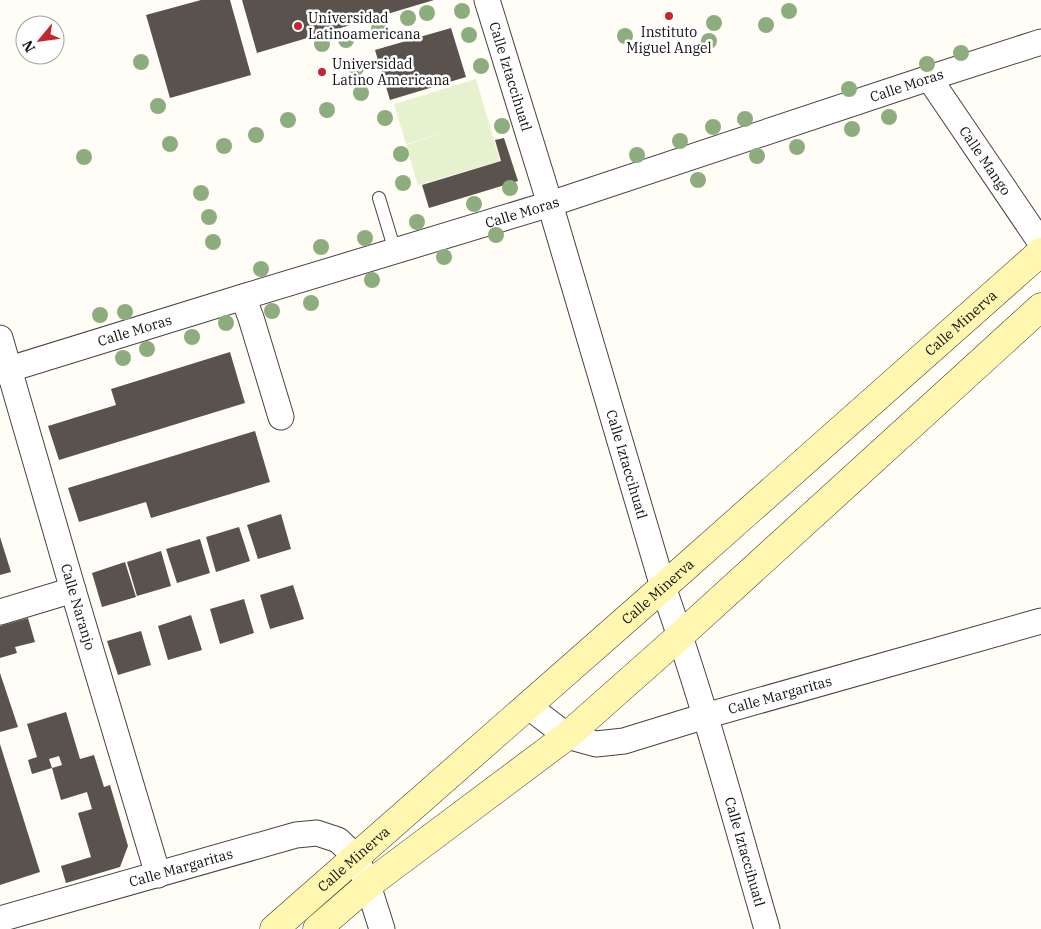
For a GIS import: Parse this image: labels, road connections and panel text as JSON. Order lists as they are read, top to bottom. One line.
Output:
{"streets":{"street":["Calle Iztaccihuatl","Calle Moras","Calle Mango","Calle Minerva","Calle Naranjo","Calle Margaritas"]},"crossings":[["Calle Iztaccihuatl","Calle Moras"],["Calle Iztaccihuatl","Calle Minerva"],["Calle Iztaccihuatl","Calle Margaritas"],["Calle Moras","Calle Mango"],["Calle Moras","Calle Naranjo"],["Calle Minerva","Calle Margaritas"],["Calle Naranjo","Calle Margaritas"]],"places":["Instituto Miguel Angel","Universidad Latinoamericana","Universidad Latino Americana"],"north":"bottom left"}
